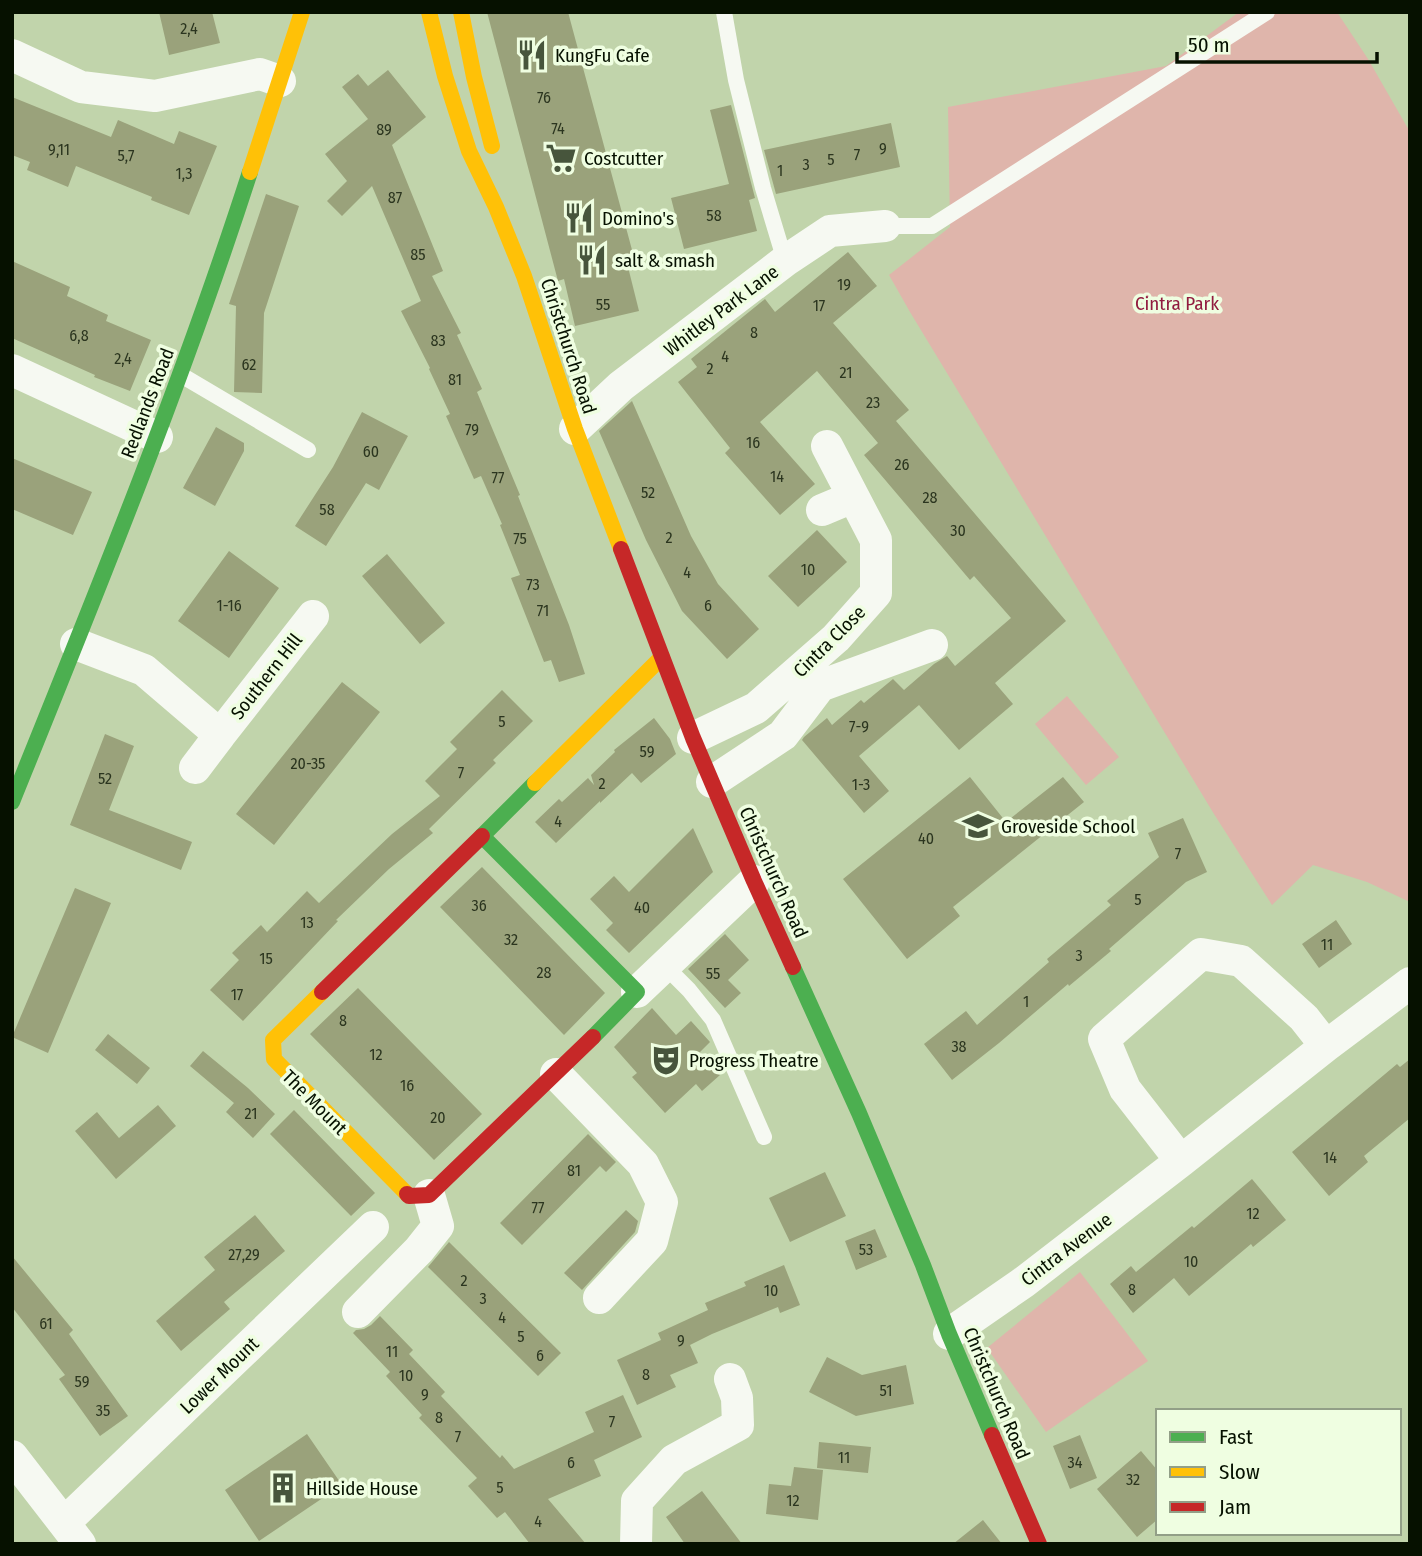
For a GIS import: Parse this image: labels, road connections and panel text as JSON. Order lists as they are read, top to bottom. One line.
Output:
{"streets":{"street":["Whitley Park Lane","Christchurch Road","Redlands Road","Cintra Close","Southern Hill","The Mount","Cintra Avenue","Lower Mount"]},"crossings":[["Whitley Park Lane","Christchurch Road"],["Christchurch Road","Cintra Close"],["Christchurch Road","The Mount"],["Christchurch Road","Cintra Avenue"],["Redlands Road","Southern Hill"]],"parks":["Cintra Park"],"places":{"restaurant":["KungFu Cafe","Domino's","salt & smash"],"supermarket":["Costcutter"],"school or university":["Groveside School"],"theatre":["Progress Theatre"],"building":["Hillside House"]},"house_numbers":["2,4","76","74","89","9","9,11","7","5,7","5","3","1","1,3","87","58","85","19","55","17","8","6,8","83","4","2,4","62","2","21","81","23","79","16","60","26","14","77","52","28","58","30","2","75","10","4","73","1-16","6","71","5","7-9","59","20-35","7","52","2","1-3","4","40","7","5","36","40","13","32","11","3","15","28","55","17","1","8","38","12","16","21","20","14","81","77","12","53","27,29","10","2","8","10","3","4","61","5","9","11","6","8","10","59","51","9","35","8","7","7","11","6","34","32","5","12","4"],"legend":["Fast","Slow","Jam"],"scale_bar":"50 m"}
